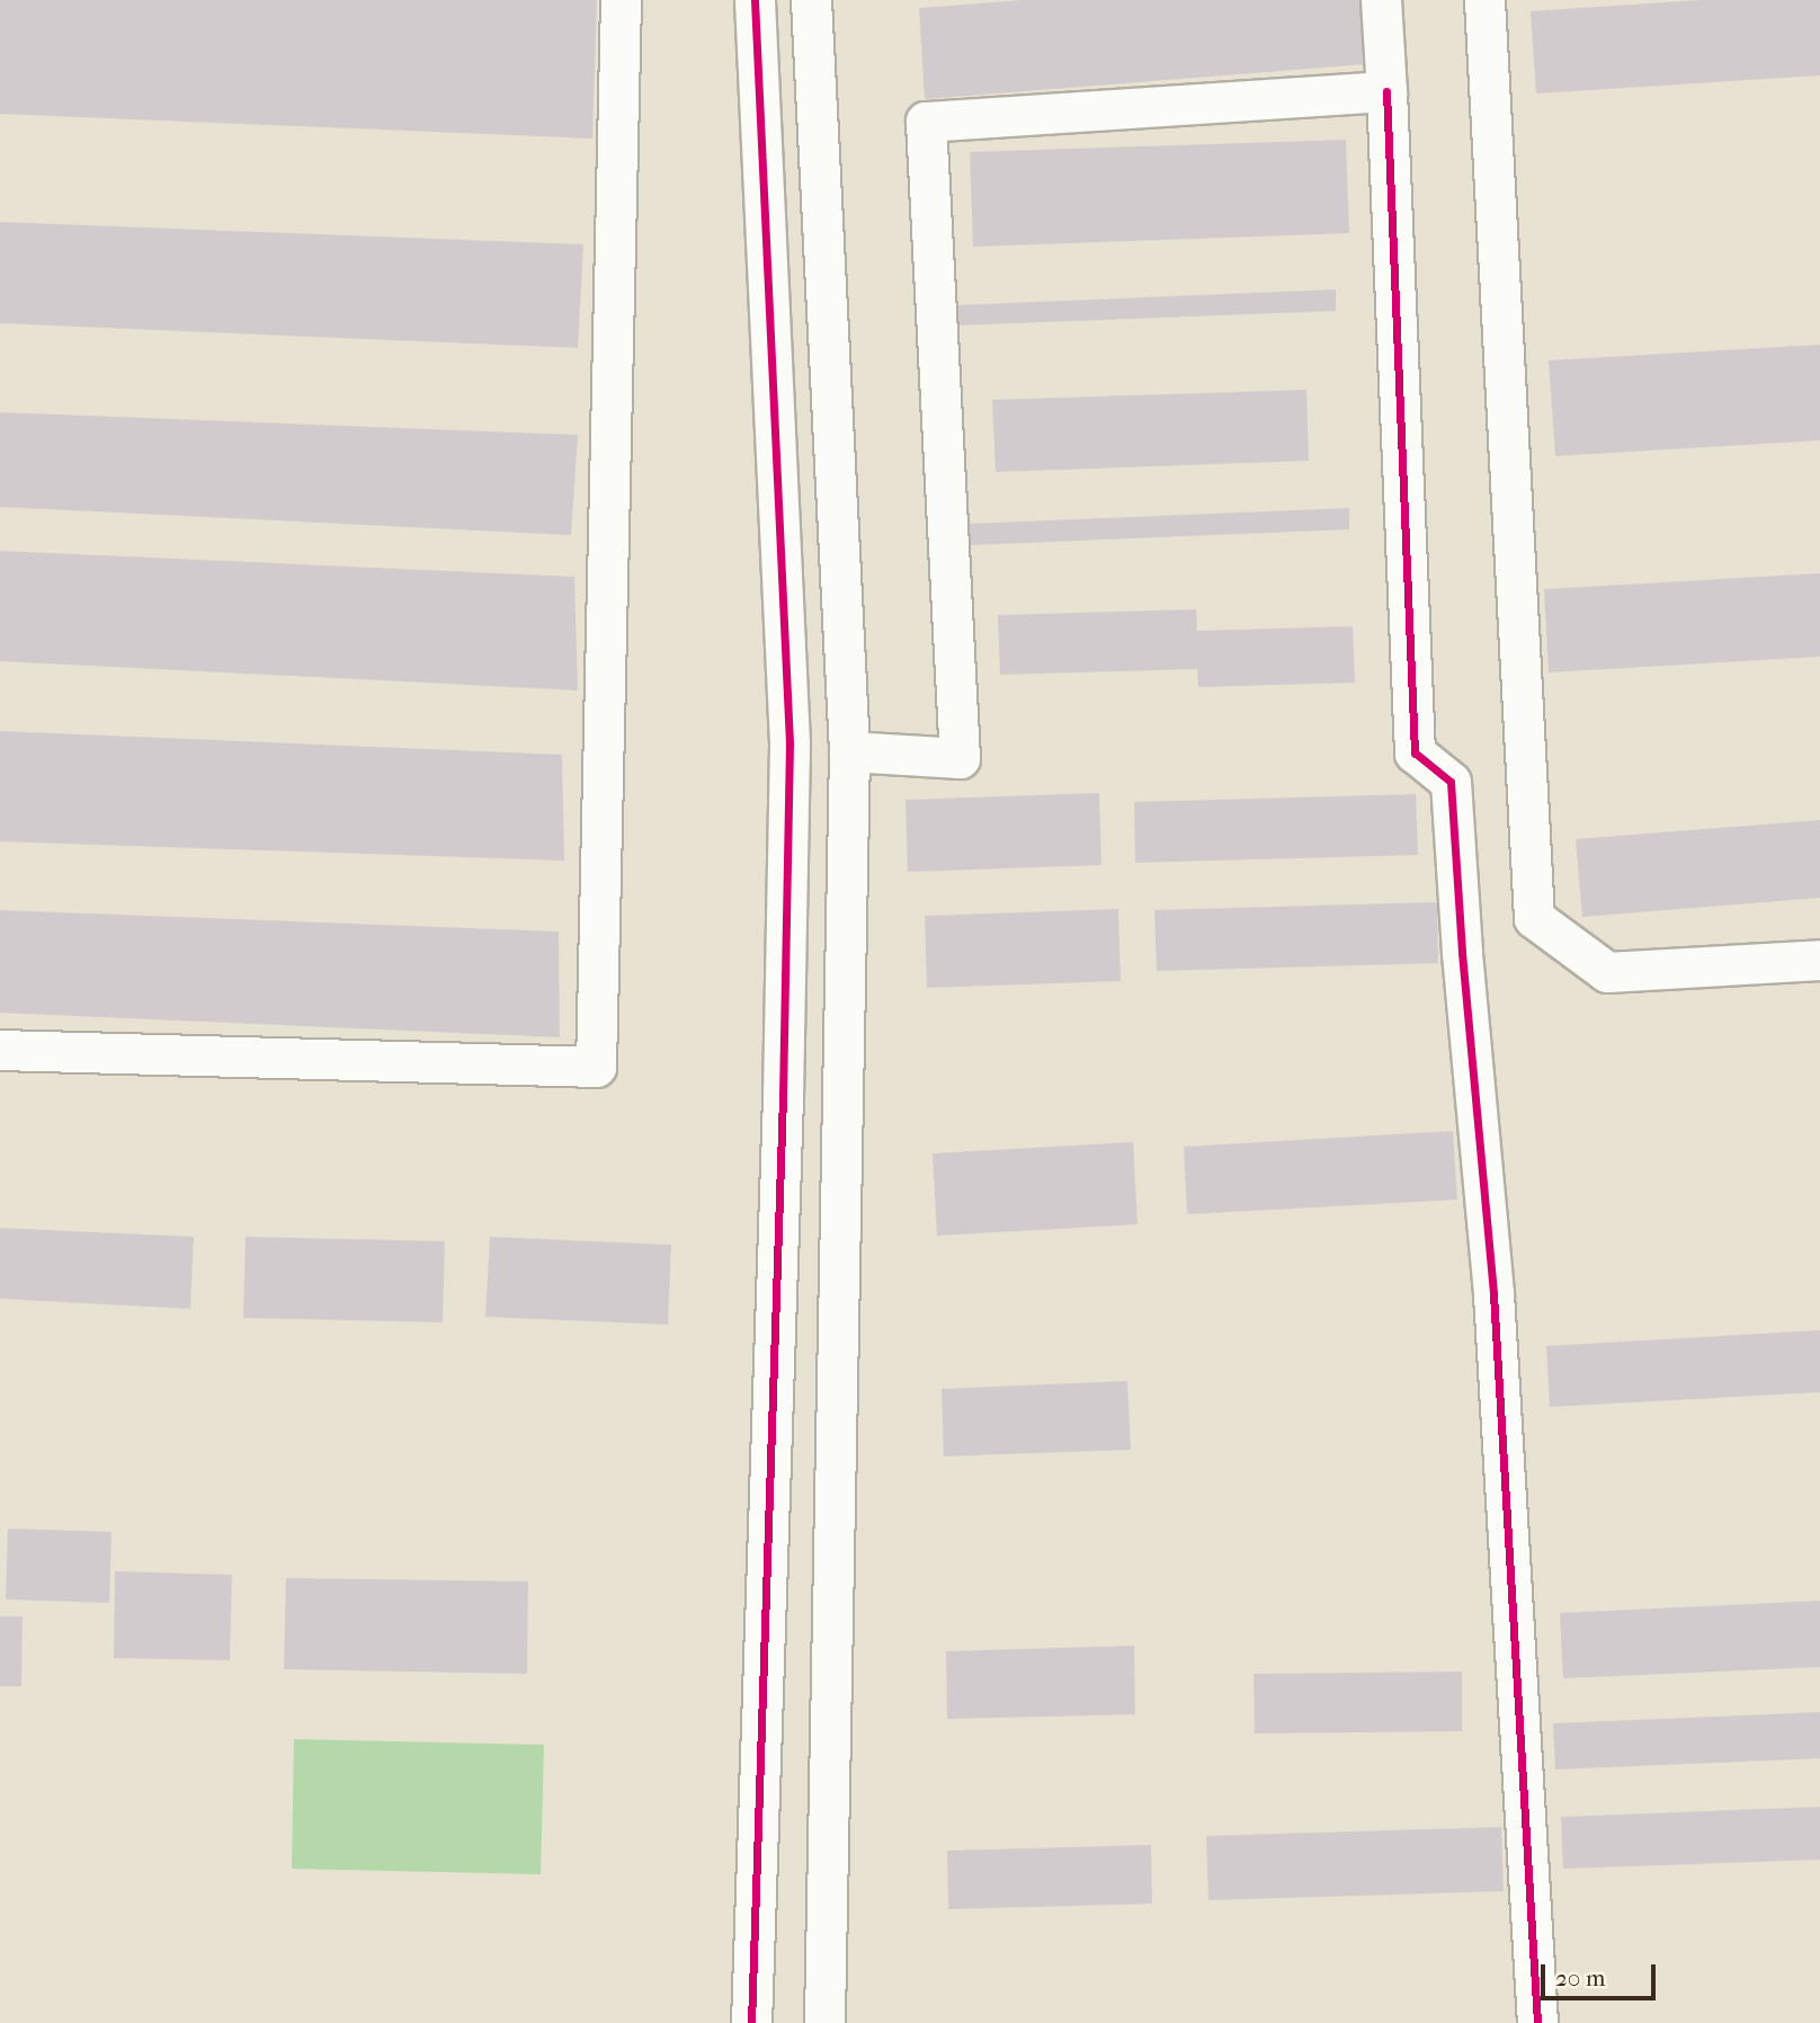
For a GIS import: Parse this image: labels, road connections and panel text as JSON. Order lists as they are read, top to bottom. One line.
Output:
{"scale_bar":"20 m"}
